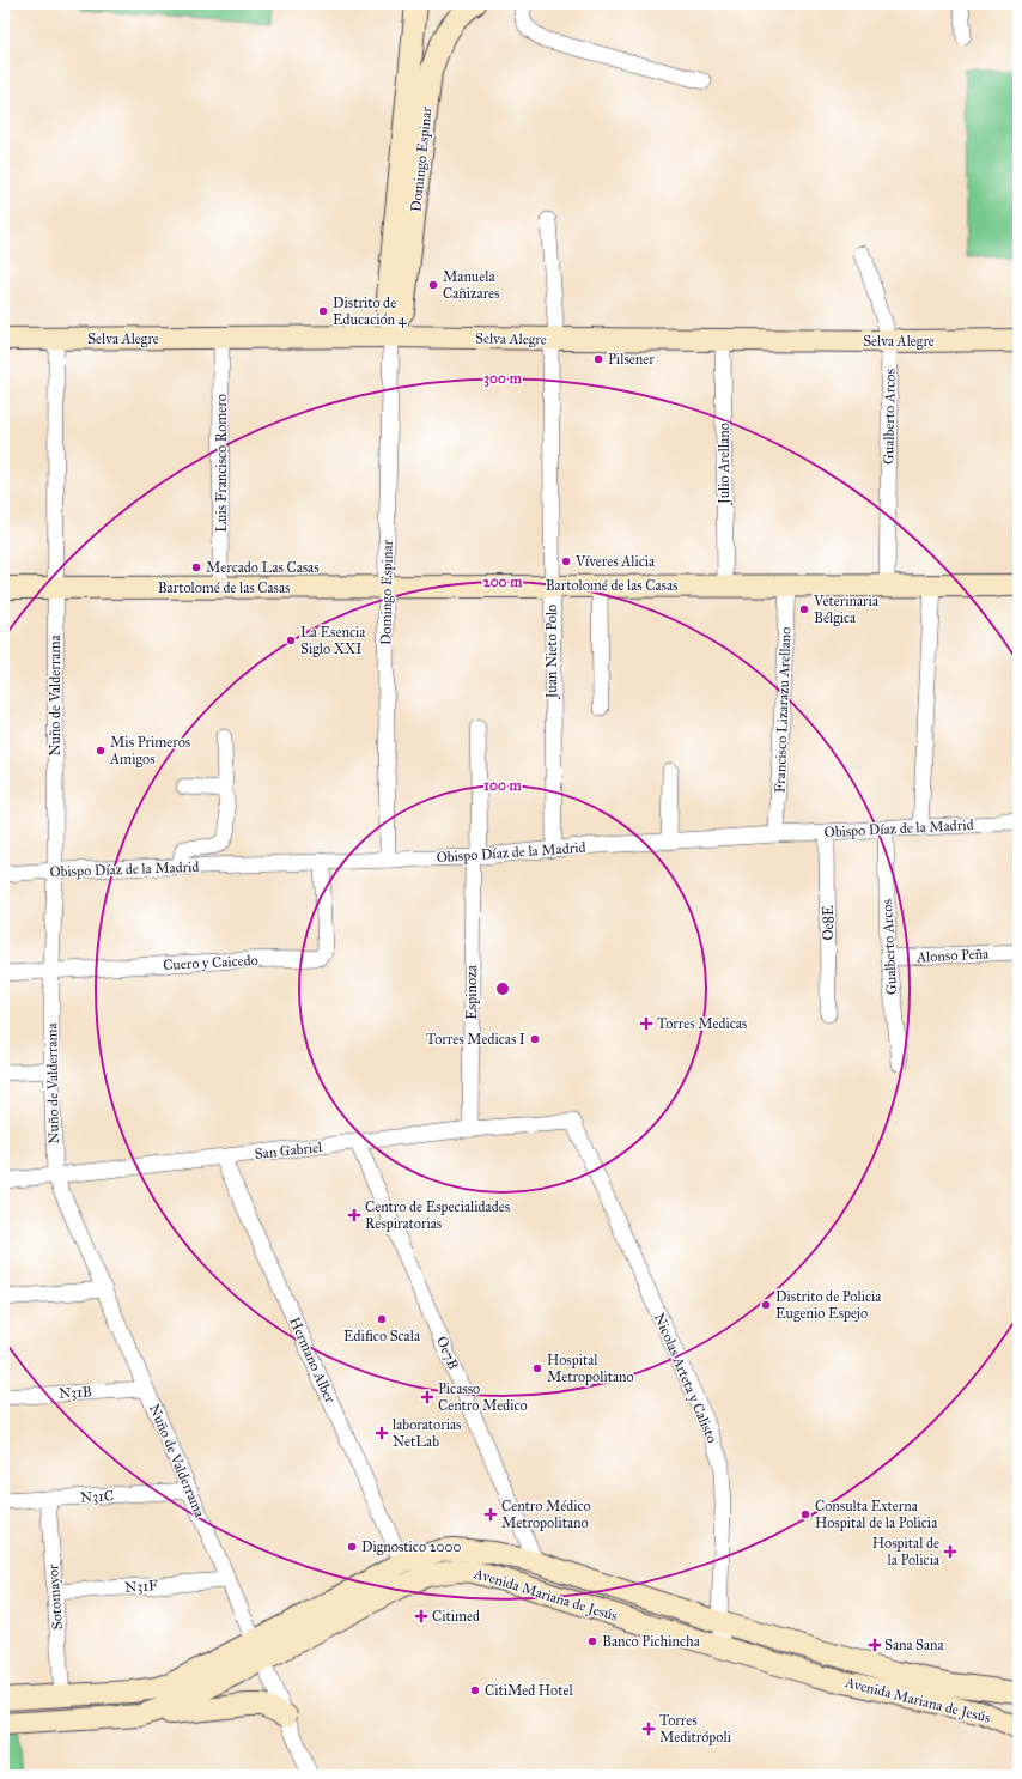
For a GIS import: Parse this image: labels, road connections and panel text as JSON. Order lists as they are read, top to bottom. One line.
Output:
{"streets":{"street":["Domingo Espinar","Selva Alegre","Gualberto Arcos","Luis Francisco Romero","Julio Arellano","Bartolomé de las Casas","Juan Nieto Polo","Nuño de Valderrama","Francisco Lizarazu Arellano","Obispo Díaz de la Madrid","Oe8E","Alonso Peña","Cuero y Caicedo","Espinoza","San Gabriel","Oe7B","Hermano Alber","Nicolas Arteta y Calisto","N31B","N31C","N31F","Avenida Mariana de Jesús","Sotomayor"]},"crossings":[["Domingo Espinar","Selva Alegre"],["Domingo Espinar","Bartolomé de las Casas"],["Domingo Espinar","Obispo Díaz de la Madrid"],["Selva Alegre","Gualberto Arcos"],["Selva Alegre","Luis Francisco Romero"],["Selva Alegre","Julio Arellano"],["Selva Alegre","Juan Nieto Polo"],["Selva Alegre","Nuño de Valderrama"],["Gualberto Arcos","Bartolomé de las Casas"],["Gualberto Arcos","Obispo Díaz de la Madrid"],["Gualberto Arcos","Alonso Peña"],["Luis Francisco Romero","Bartolomé de las Casas"],["Julio Arellano","Bartolomé de las Casas"],["Bartolomé de las Casas","Juan Nieto Polo"],["Bartolomé de las Casas","Nuño de Valderrama"],["Bartolomé de las Casas","Francisco Lizarazu Arellano"],["Juan Nieto Polo","Obispo Díaz de la Madrid"],["Nuño de Valderrama","Obispo Díaz de la Madrid"],["Nuño de Valderrama","Cuero y Caicedo"],["Nuño de Valderrama","San Gabriel"],["Nuño de Valderrama","N31B"],["Nuño de Valderrama","N31C"],["Nuño de Valderrama","N31F"],["Nuño de Valderrama","Avenida Mariana de Jesús"],["Francisco Lizarazu Arellano","Obispo Díaz de la Madrid"],["Obispo Díaz de la Madrid","Oe8E"],["Obispo Díaz de la Madrid","Cuero y Caicedo"],["Obispo Díaz de la Madrid","Espinoza"],["Espinoza","San Gabriel"],["San Gabriel","Oe7B"],["San Gabriel","Hermano Alber"],["San Gabriel","Nicolas Arteta y Calisto"],["Oe7B","Avenida Mariana de Jesús"],["Hermano Alber","Avenida Mariana de Jesús"],["Nicolas Arteta y Calisto","Avenida Mariana de Jesús"],["N31C","Sotomayor"],["N31F","Sotomayor"],["Avenida Mariana de Jesús","Sotomayor"]],"places":{"other":["Manuela Cañizares","Distrito de Educación 4","Pilsener","Víveres Alicia","Mercado Las Casas","Veterinaria Bélgica","La Esencia Siglo XXI","Mis Primeros Amigos","Torres Medicas I","Distrito de Policia Eugenio Espejo","Edifico Scala","Hospital Metropolitano","Consulta Externa Hospital de la Policia","Dignostico 2000","Banco Pichincha","CitiMed Hotel"],"health":["Torres Medicas","Centro de Especialidades Respiratorias","Picasso Centro Medico","laboratorias NetLab","Centro Médico Metropolitano","Hospital de la Policia","Citimed","Sana Sana","Torres Meditrópoli"]},"rings":["300 m","200 m","100 m"]}
